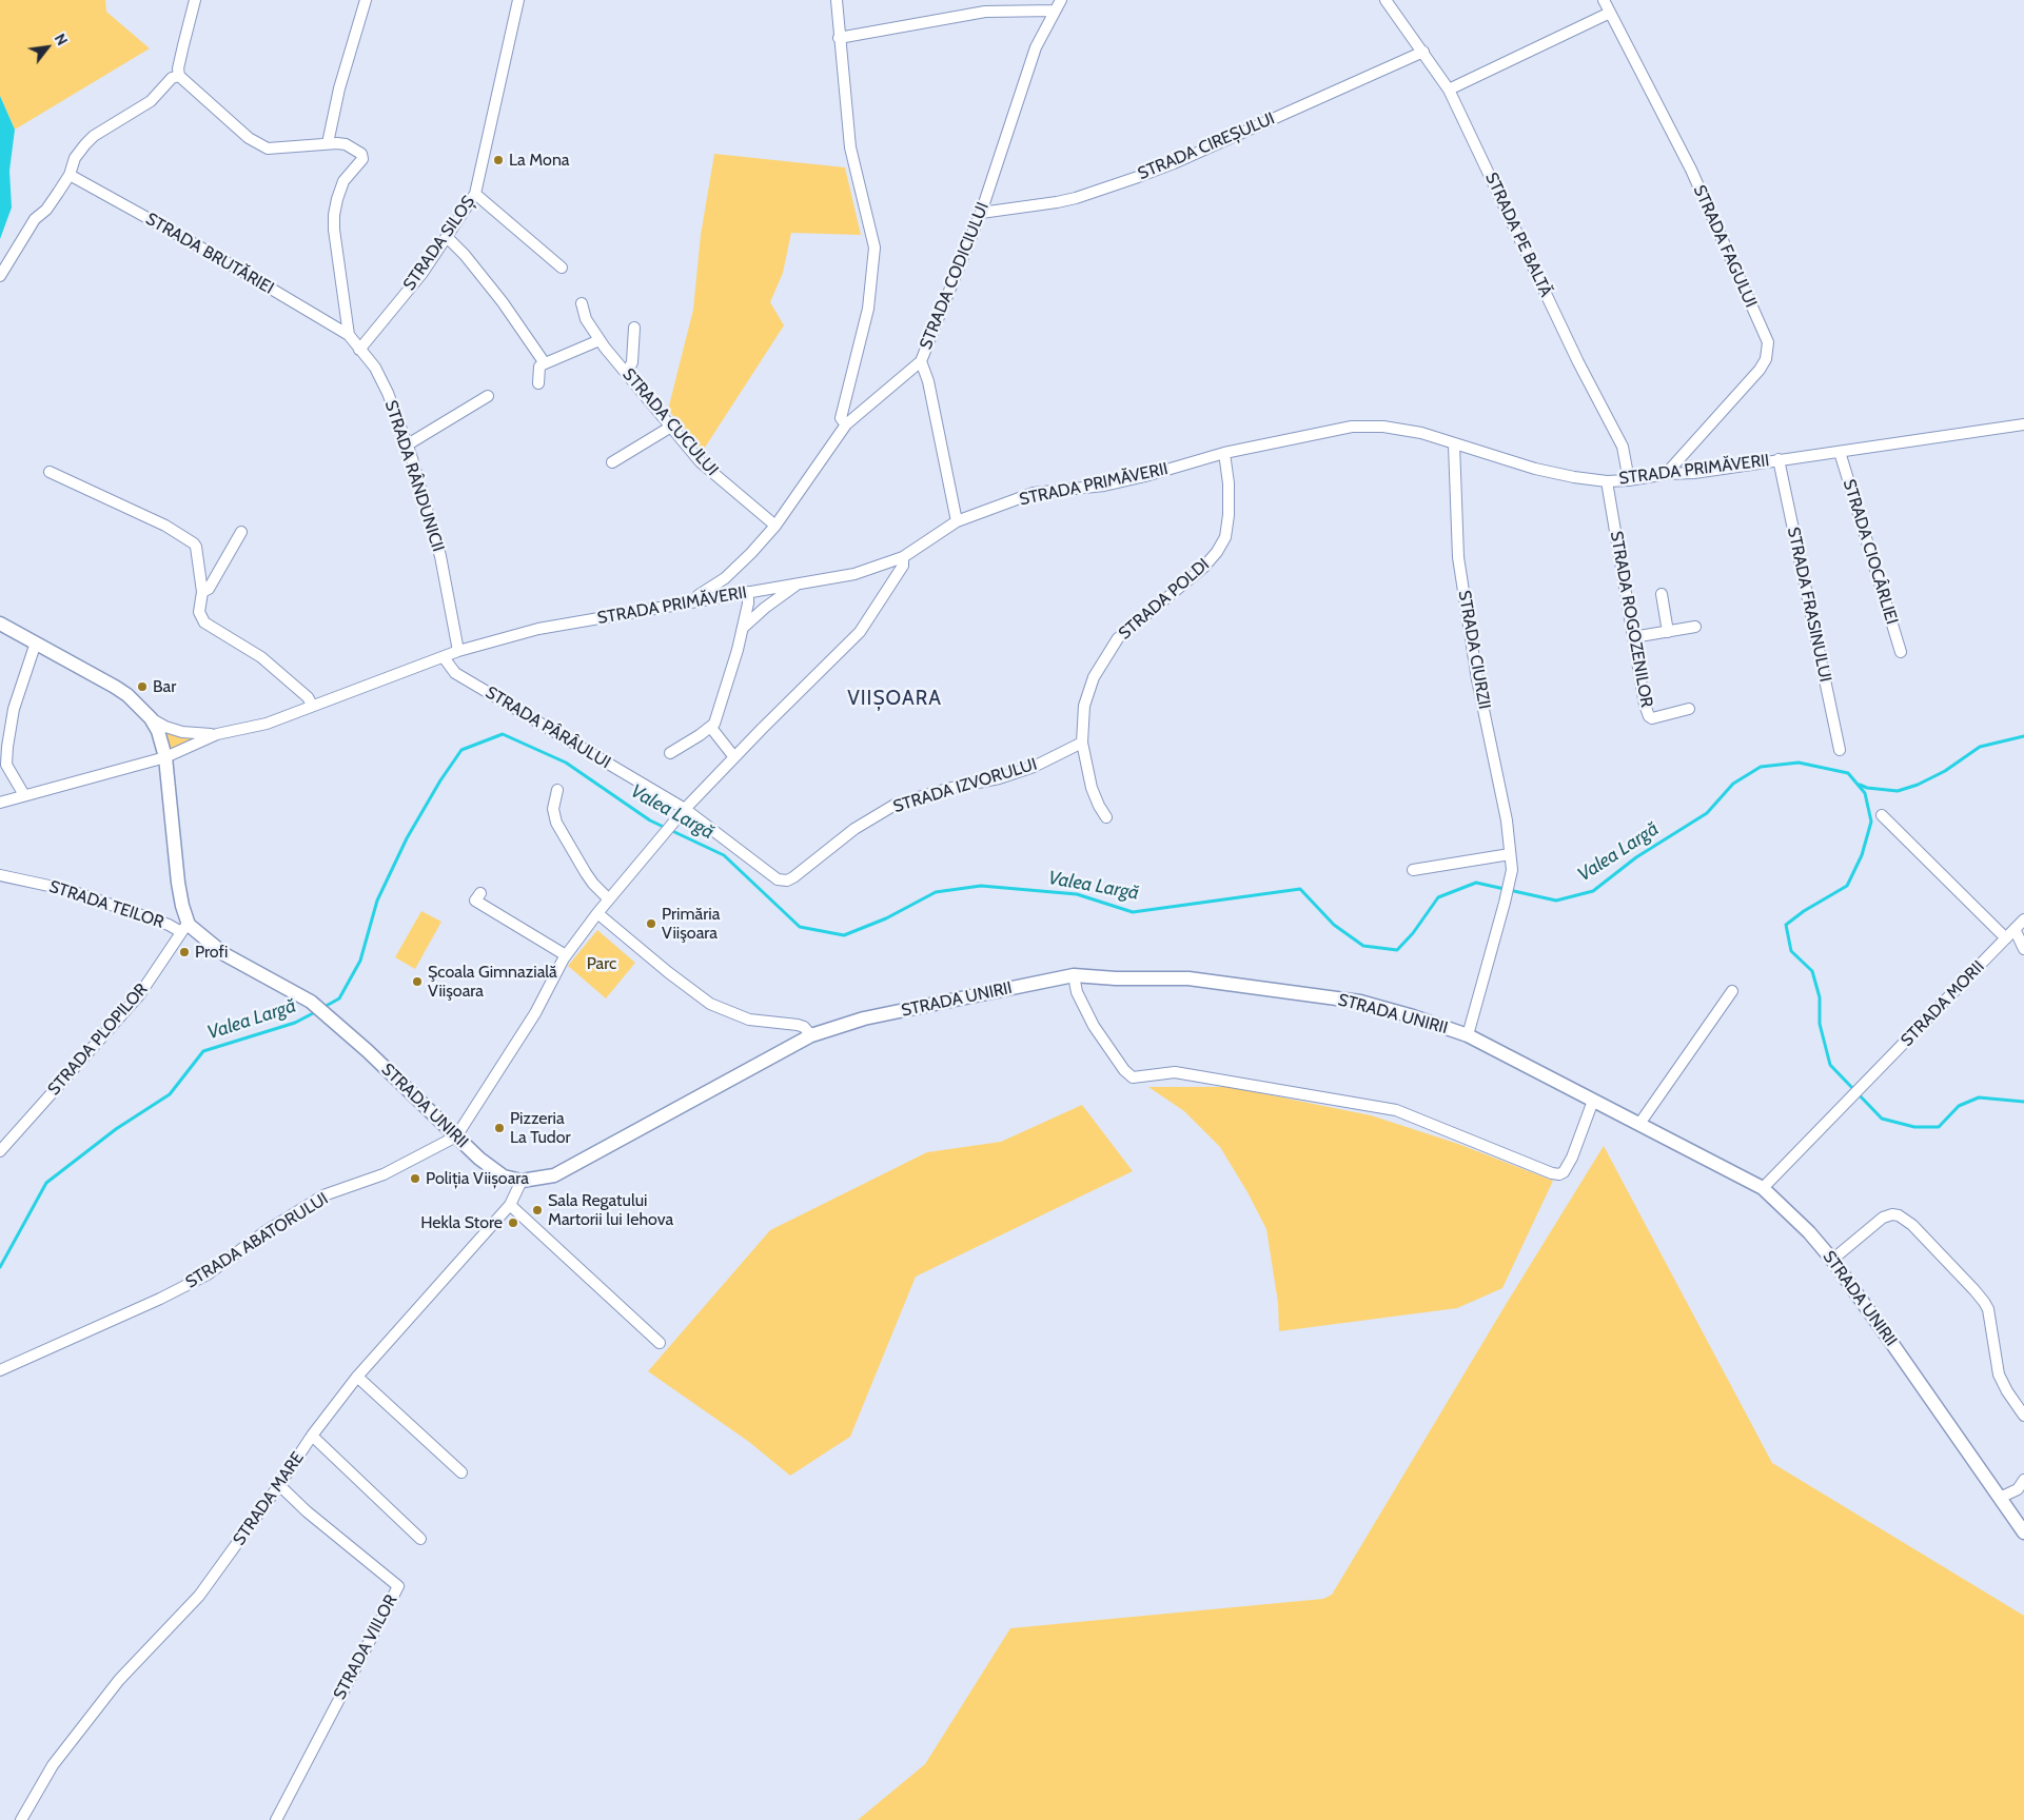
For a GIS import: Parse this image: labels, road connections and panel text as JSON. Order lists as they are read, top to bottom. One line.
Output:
{"streets":{"main road":["STRADA UNIRII"],"street":["STRADA CIREȘULUI","STRADA PE BALTĂ","STRADA SILOȘ","STRADA FAGULUI","STRADA BRUTĂRIEI","STRADA CODICIULUI","STRADA CUCULUI","STRADA PRIMĂVERII","STRADA RÂNDUNICII","STRADA CIOCÂRLIEI","STRADA POLDI","STRADA FRASINULUI","STRADA ROGOZENILOR","STRADA CIURZII","STRADA PÂRÂULUI","STRADA IZVORULUI","STRADA TEILOR","STRADA MORII","STRADA PLOPILOR","STRADA ABATORULUI","STRADA MARE","STRADA VIILOR"]},"crossings":[["STRADA CIREȘULUI","STRADA PE BALTĂ"],["STRADA CIREȘULUI","STRADA CODICIULUI"],["STRADA PE BALTĂ","STRADA PRIMĂVERII"],["STRADA SILOȘ","STRADA RÂNDUNICII"],["STRADA FAGULUI","STRADA PRIMĂVERII"],["STRADA BRUTĂRIEI","STRADA RÂNDUNICII"],["STRADA CODICIULUI","STRADA CUCULUI"],["STRADA CODICIULUI","STRADA PRIMĂVERII"],["STRADA PRIMĂVERII","STRADA RÂNDUNICII"],["STRADA PRIMĂVERII","STRADA CIOCÂRLIEI"],["STRADA PRIMĂVERII","STRADA POLDI"],["STRADA PRIMĂVERII","STRADA FRASINULUI"],["STRADA PRIMĂVERII","STRADA ROGOZENILOR"],["STRADA PRIMĂVERII","STRADA CIURZII"],["STRADA PRIMĂVERII","STRADA PÂRÂULUI"],["STRADA POLDI","STRADA IZVORULUI"],["STRADA CIURZII","STRADA UNIRII"],["STRADA PÂRÂULUI","STRADA IZVORULUI"],["STRADA TEILOR","STRADA UNIRII"],["STRADA TEILOR","STRADA PLOPILOR"],["STRADA UNIRII","STRADA MORII"],["STRADA UNIRII","STRADA PLOPILOR"],["STRADA UNIRII","STRADA ABATORULUI"],["STRADA UNIRII","STRADA MARE"],["STRADA MARE","STRADA VIILOR"]],"districts":["VIIȘOARA"],"water":["Valea Largă"],"parks":["Parc"],"places":["La Mona","Bar","Primăria Viişoara","Profi","Şcoala Gimnazială Viişoara","Pizzeria La Tudor","Poliția Viișoara","Sala Regatului Martorii lui Iehova","Hekla Store"],"north":"top right"}
